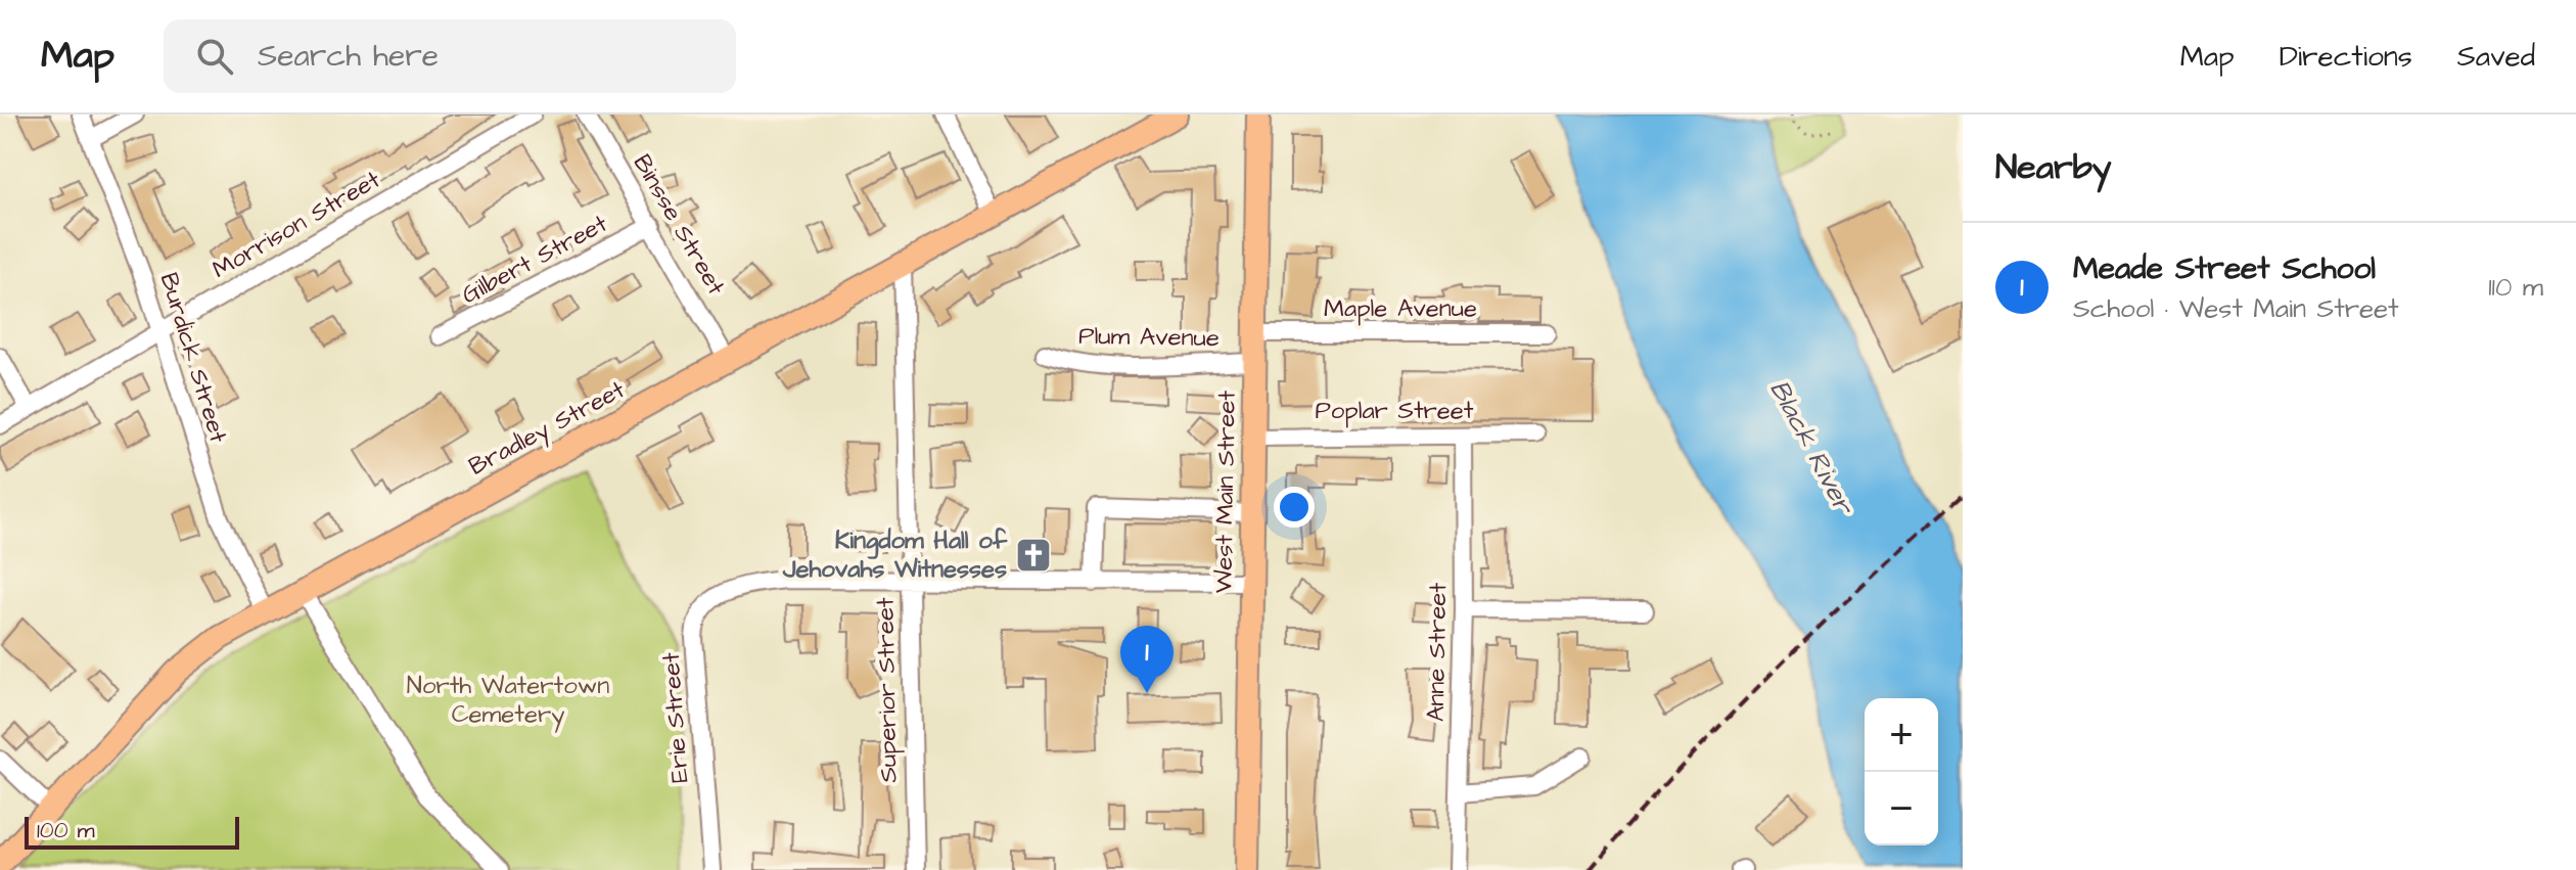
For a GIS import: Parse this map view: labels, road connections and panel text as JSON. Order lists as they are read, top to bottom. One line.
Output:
{"streets":{"main road":["Bradley Street","West Main Street"],"street":["Morrison Street","Binsse Street","Gilbert Street","Maple Avenue","Plum Avenue","Burdick Street","Poplar Street","Anne Street","Superior Street","Erie Street"]},"crossings":[["Morrison Street","Burdick Street"],["Binsse Street","Gilbert Street"],["Binsse Street","Bradley Street"],["Maple Avenue","West Main Street"],["Plum Avenue","West Main Street"],["Burdick Street","Bradley Street"],["Poplar Street","West Main Street"],["Poplar Street","Anne Street"],["Bradley Street","Superior Street"],["Superior Street","Erie Street"]],"water":["Black River"],"parks":["North Watertown Cemetery"],"places":{"church":["Kingdom Hall of Jehovahs Witnesses"]},"scale_bar":"100 m","page":{"header":"Map","search":"Search here","nav":["Map","Directions","Saved"],"heading":"Nearby","list":[{"mark":"1","name":"Meade Street School","note":"School · West Main Street","value":"110 m"}],"pins":"1","map_buttons":["+","−"],"scale":"100 m"}}
